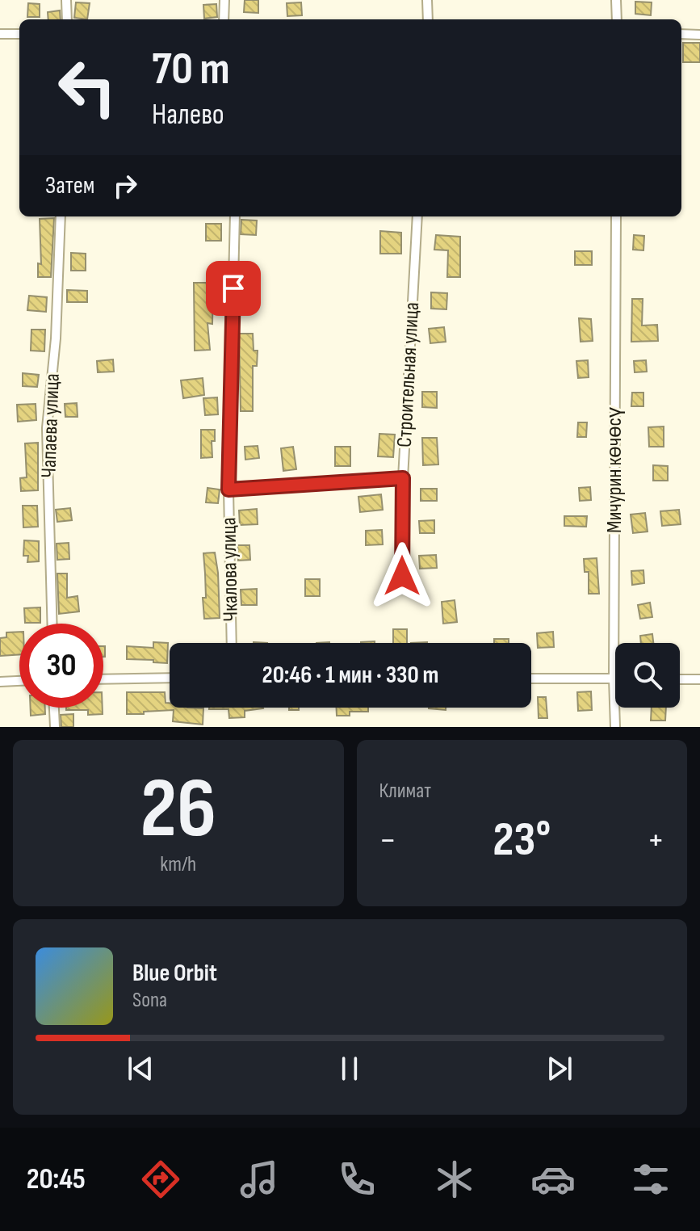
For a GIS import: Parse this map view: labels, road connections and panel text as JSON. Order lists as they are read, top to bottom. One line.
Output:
{"streets":{"street":["Строительная улица","Чапаева улица","Мичурин көчөсү","Чкалова улица"]},"page":{"turn":["70 m","Налево"],"then":"Затем","limit":"30","trip":"20:46 · 1 мин · 330 m","tile":[["26","km/h"],"Климат"],"heat":["−","23°","+"],"song":["Blue Orbit","Sona"],"tabs":"20:45"}}
